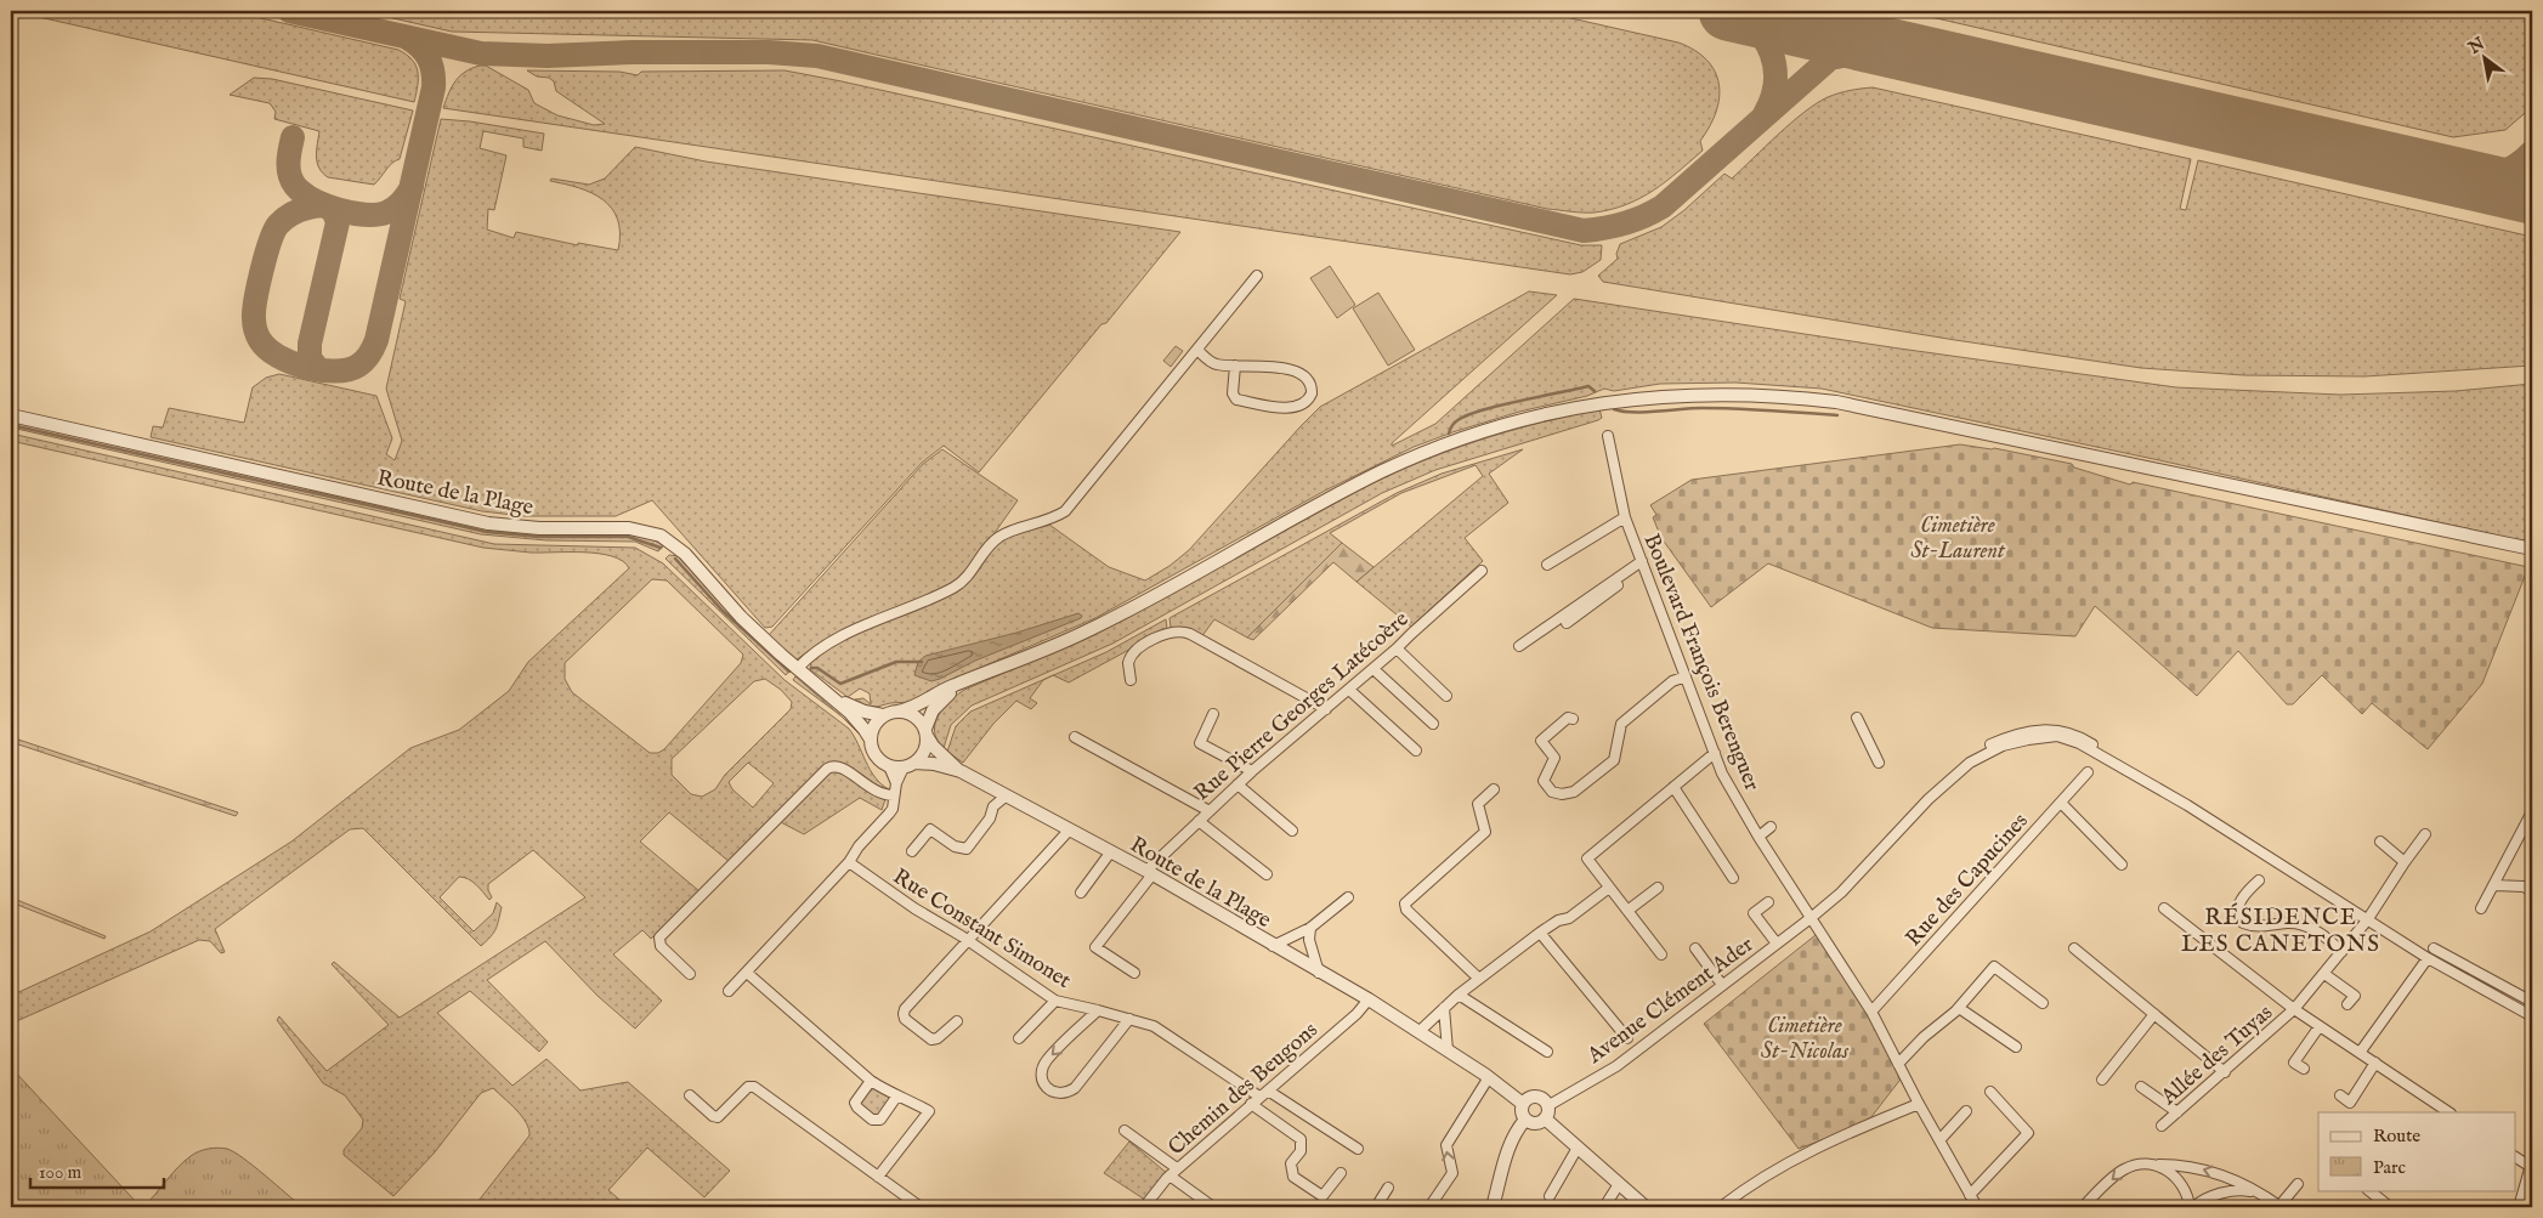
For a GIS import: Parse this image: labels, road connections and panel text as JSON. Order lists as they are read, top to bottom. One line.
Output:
{"streets":{"street":["Route de la Plage","Boulevard François Berenguer","Rue Pierre Georges Latécoère","Rue des Capucines","Rue Constant Simonet","Avenue Clément Ader","Allée des Tuyas","Chemin des Beugons"]},"crossings":[["Route de la Plage","Rue Pierre Georges Latécoère"],["Route de la Plage","Avenue Clément Ader"],["Route de la Plage","Chemin des Beugons"],["Boulevard François Berenguer","Rue des Capucines"],["Boulevard François Berenguer","Avenue Clément Ader"],["Rue Constant Simonet","Chemin des Beugons"],["Avenue Clément Ader","Allée des Tuyas"]],"districts":["RÉSIDENCE LES CANETONS"],"parks":["Cimetière St-Laurent","Cimetière St-Nicolas"],"legend":["Route","Parc"],"scale_bar":"100 m","north":"top left"}
